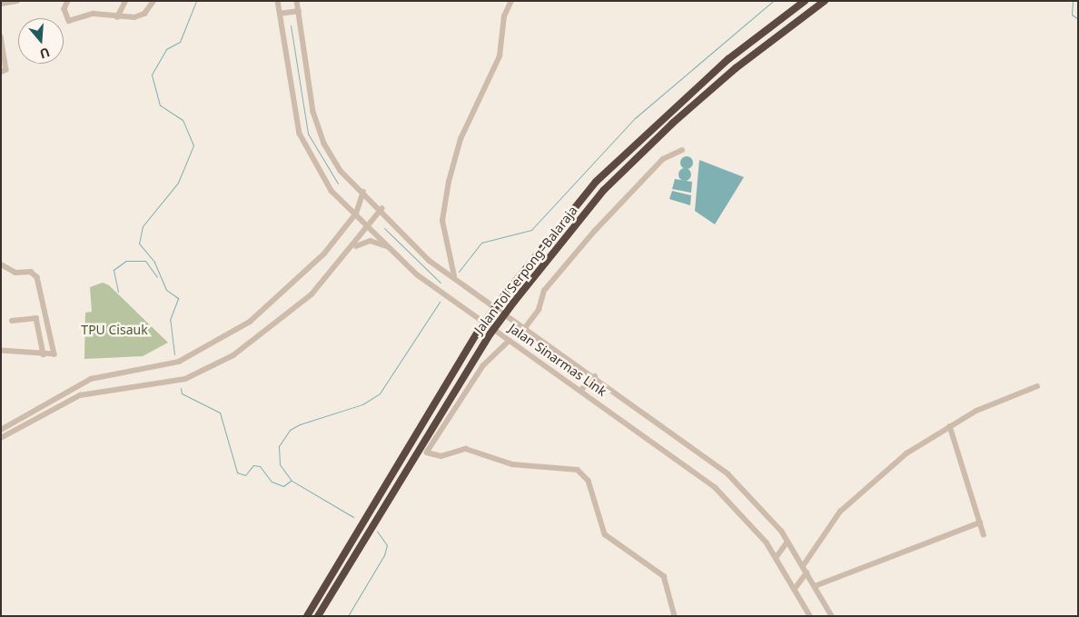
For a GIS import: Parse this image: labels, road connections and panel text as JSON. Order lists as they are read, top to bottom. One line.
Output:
{"streets":{"highway":["Jalan Tol Serpong–Balaraja"],"street":["Jalan Sinarmas Link"]},"parks":["TPU Cisauk"],"north":"bottom"}
